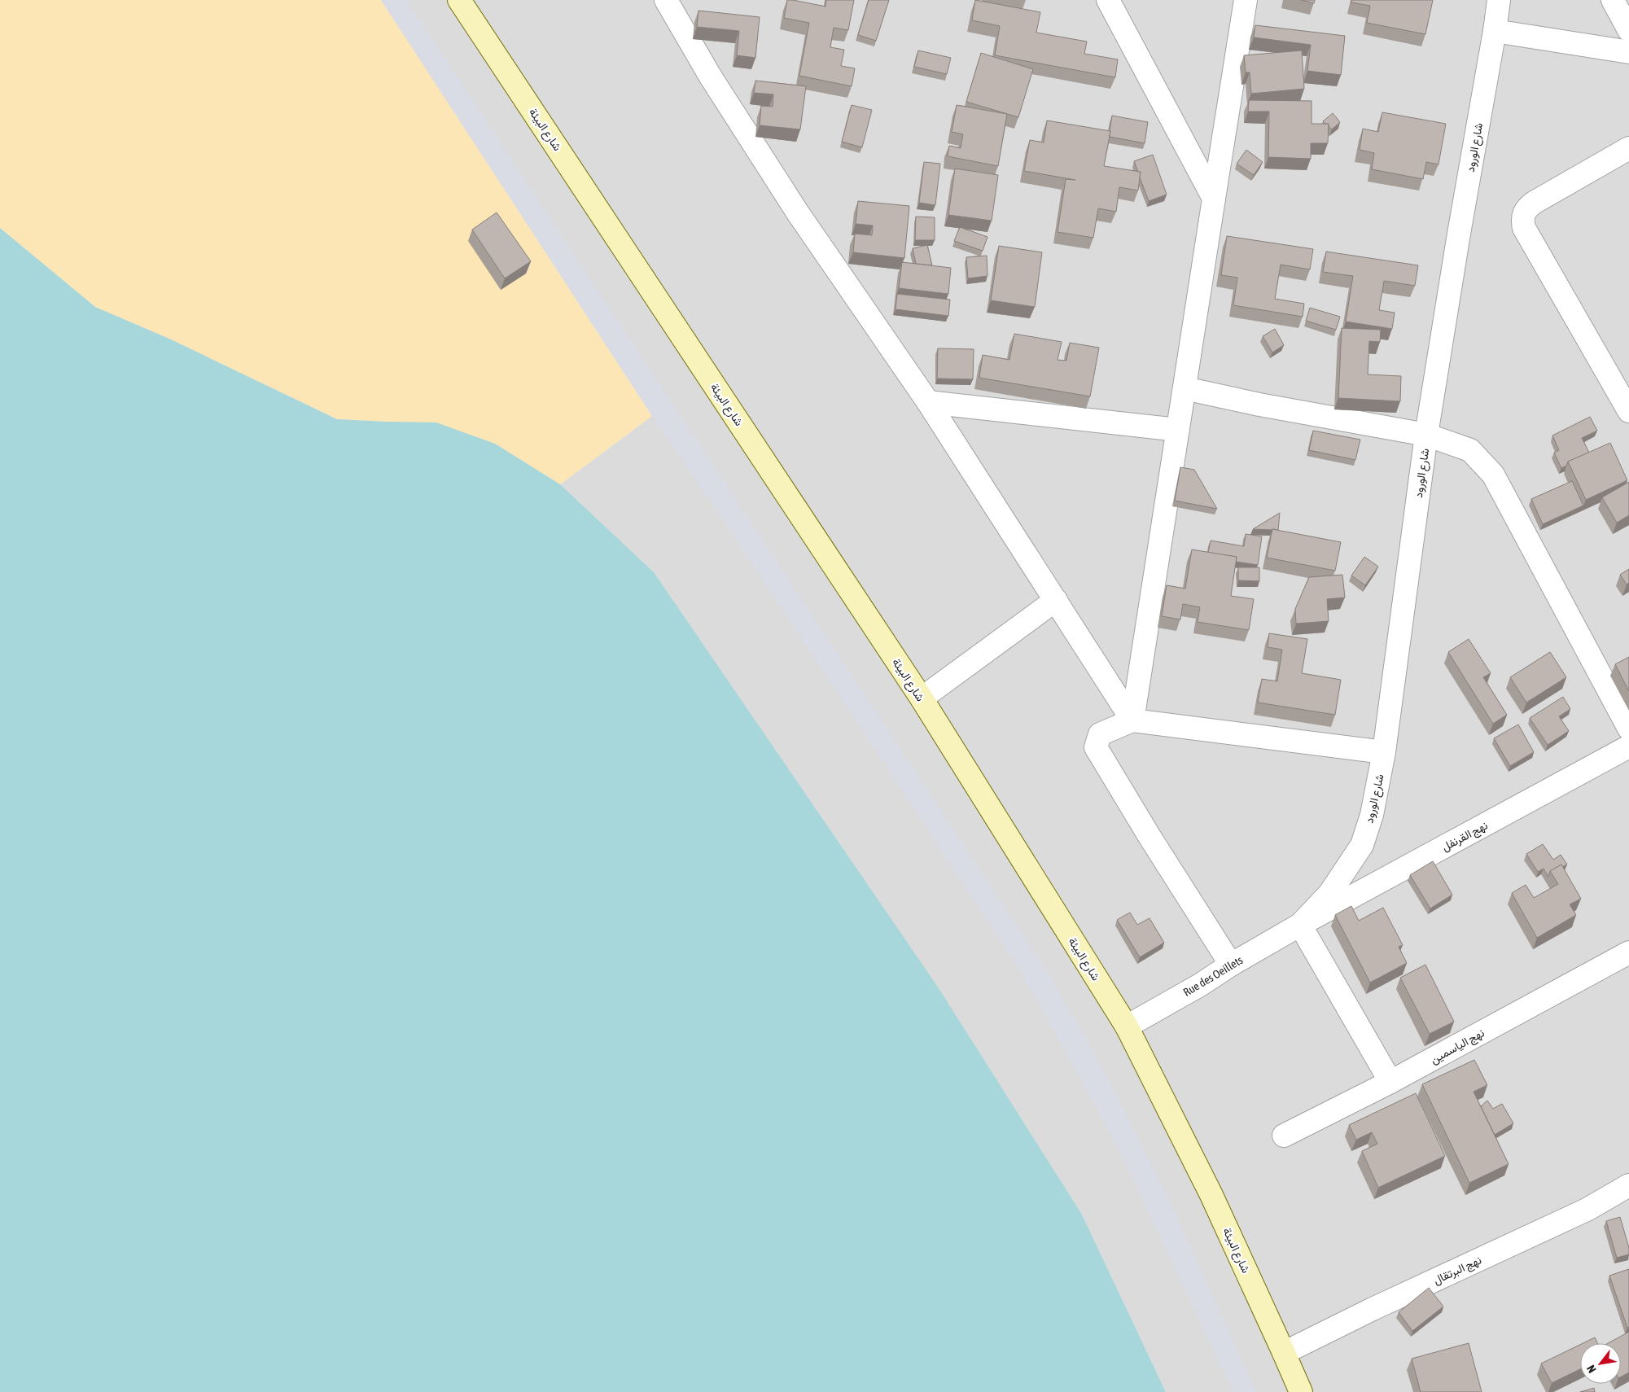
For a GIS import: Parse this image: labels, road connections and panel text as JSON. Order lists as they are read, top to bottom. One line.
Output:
{"streets":{"main road":["شارع البيئة"],"street":["شارع الورود","نهج القرنفل","Rue des Oeillets","نهج الياسمين","نهج البرتقال"]},"crossings":[["شارع البيئة","Rue des Oeillets"],["شارع البيئة","نهج البرتقال"],["شارع الورود","نهج القرنفل"],["شارع الورود","Rue des Oeillets"],["نهج القرنفل","Rue des Oeillets"]],"north":"bottom left"}
